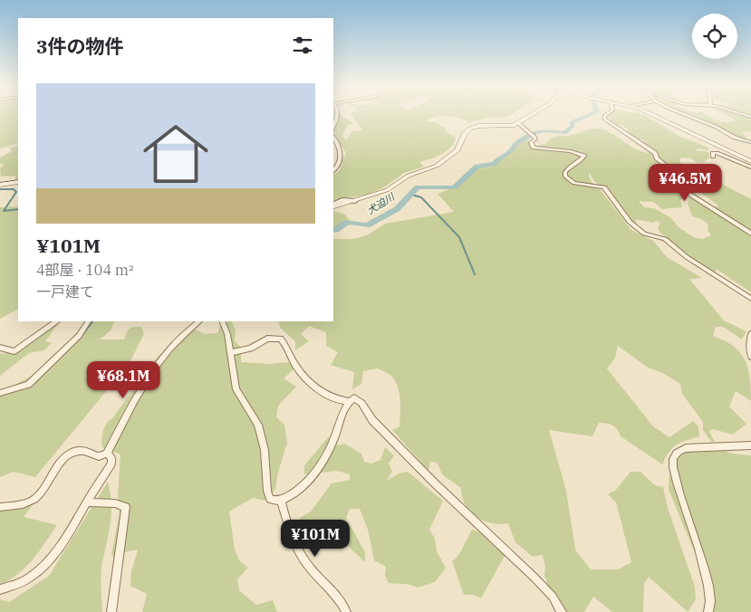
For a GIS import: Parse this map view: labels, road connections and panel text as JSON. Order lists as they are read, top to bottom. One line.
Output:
{"water":["犬迫川"],"page":{"heading":"3件の物件","list":[{"name":"¥101M","note":"4部屋 · 104 m² · 一戸建て"}],"price":["¥46.5M","¥68.1M","¥101M"]}}
